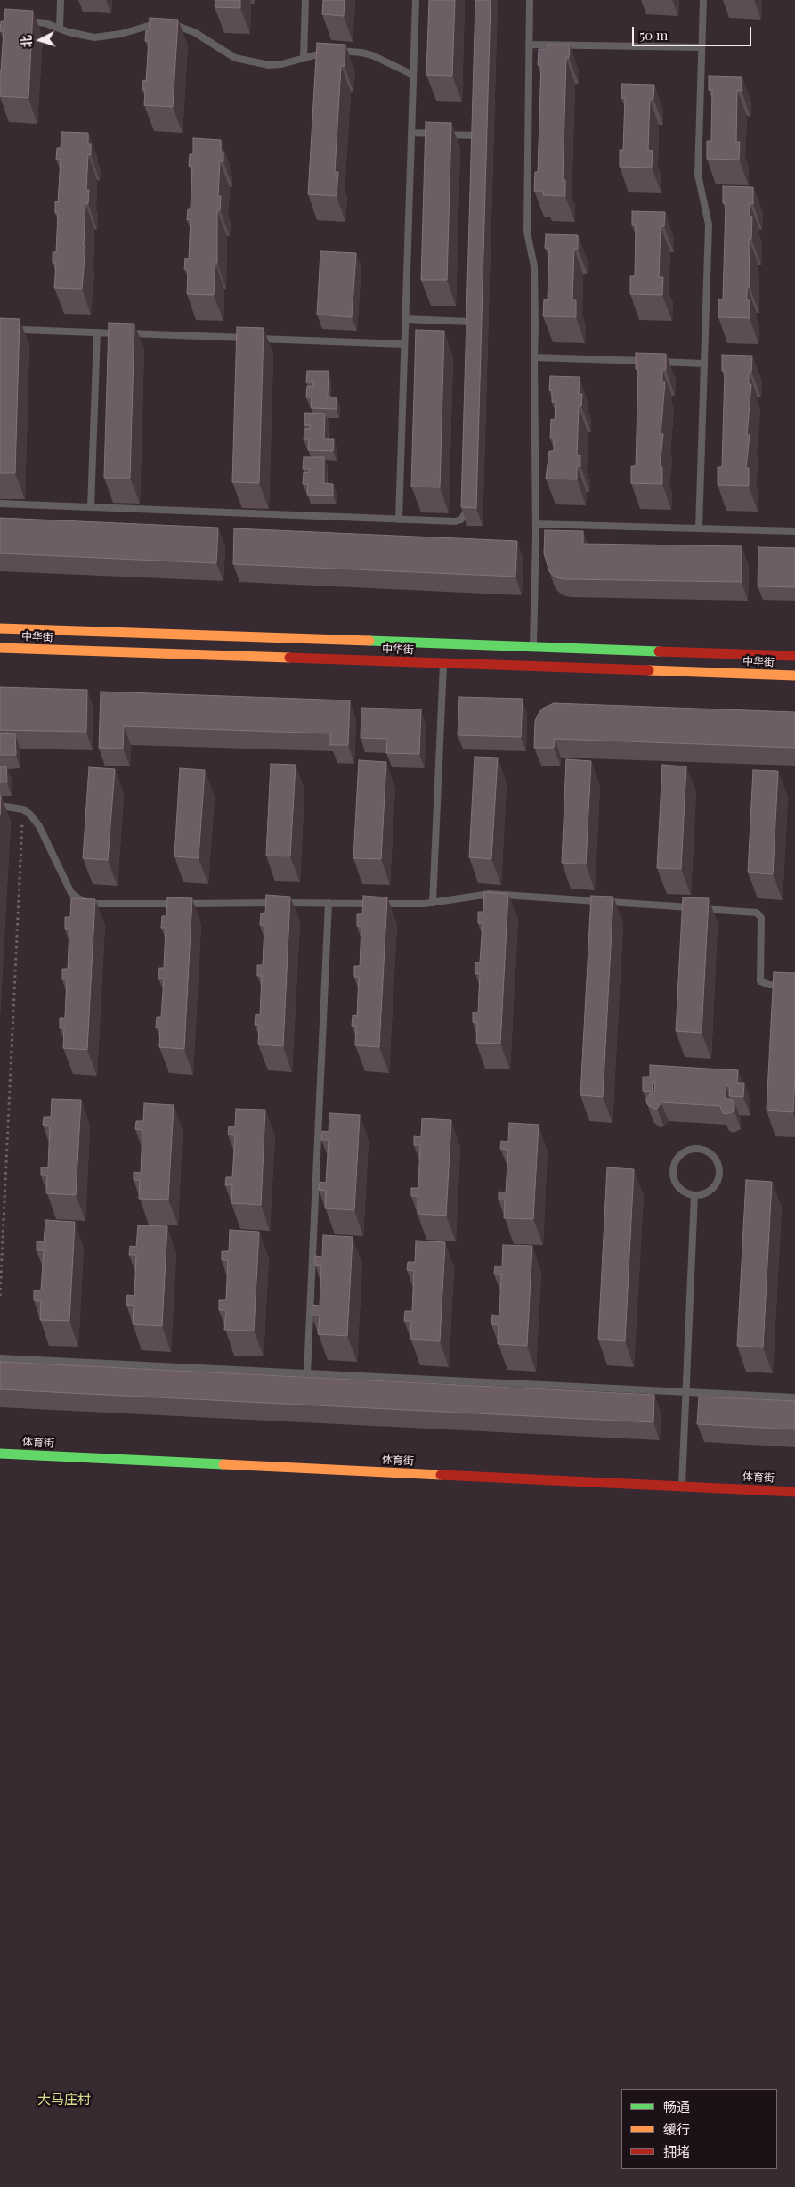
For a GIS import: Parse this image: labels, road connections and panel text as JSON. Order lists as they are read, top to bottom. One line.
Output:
{"streets":{"main road":["中华街","体育街"]},"districts":["大马庄村"],"legend":["畅通","缓行","拥堵"],"scale_bar":"50 m","north":"left"}
